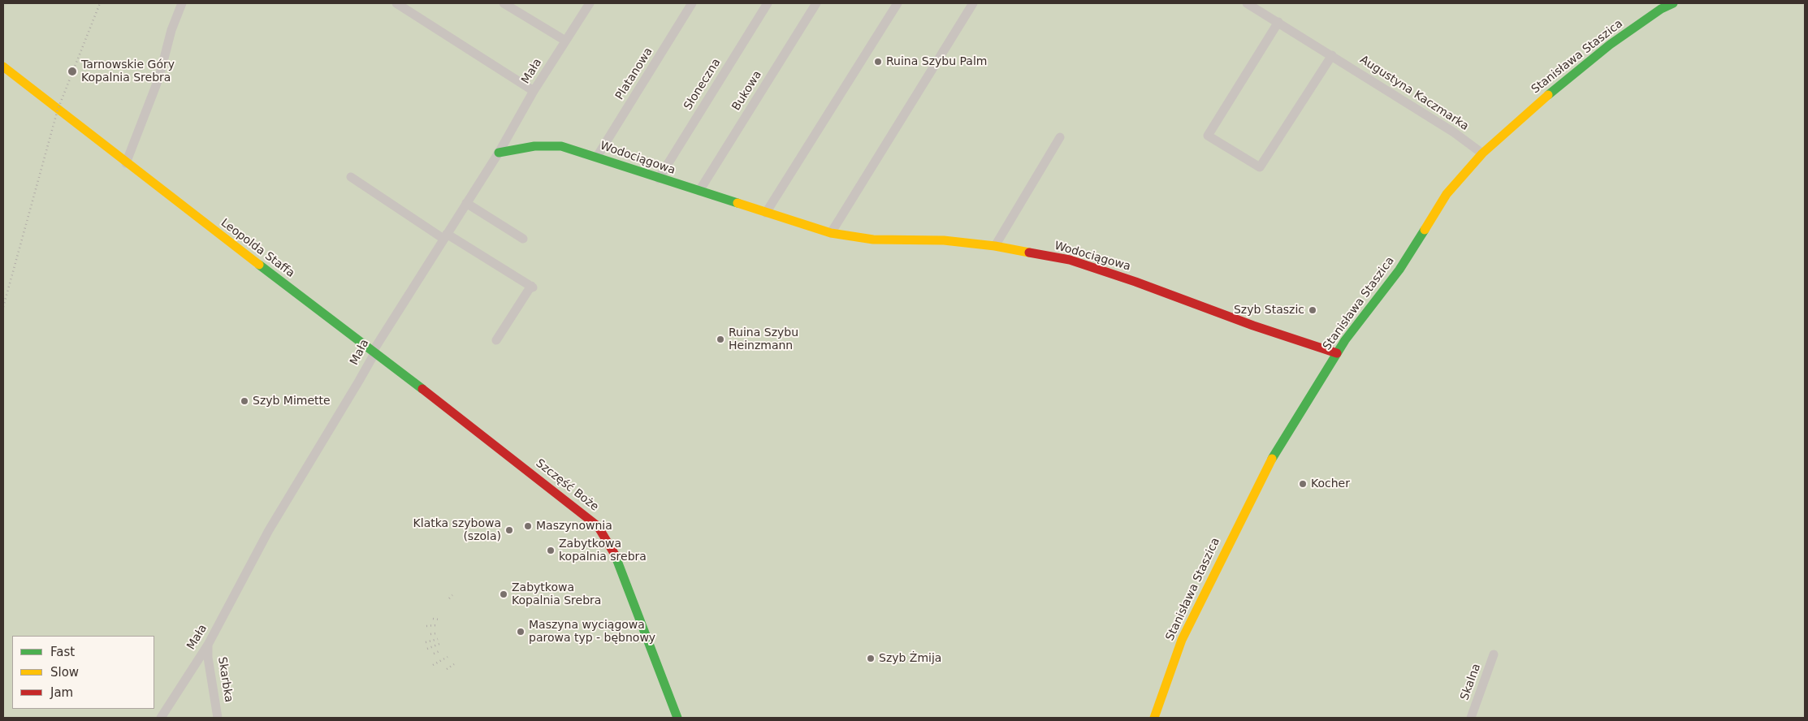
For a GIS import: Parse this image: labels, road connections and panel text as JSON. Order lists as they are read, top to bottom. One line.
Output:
{"streets":{"street":["Stanisława Staszica","Mała","Platanowa","Słoneczna","Bukowa","Augustyna Kaczmarka","Wodociągowa","Leopolda Staffa","Szczęść Boże","Skarbka","Skalna"]},"crossings":[["Stanisława Staszica","Augustyna Kaczmarka"],["Stanisława Staszica","Wodociągowa"],["Mała","Wodociągowa"],["Mała","Leopolda Staffa"],["Mała","Szczęść Boże"],["Mała","Skarbka"],["Platanowa","Wodociągowa"],["Słoneczna","Wodociągowa"],["Bukowa","Wodociągowa"],["Leopolda Staffa","Szczęść Boże"]],"places":["Ruina Szybu Palm","Tarnowskie Góry Kopalnia Srebra","Szyb Staszic","Ruina Szybu Heinzmann","Szyb Mimette","Kocher","Maszynownia","Klatka szybowa (szola)","Zabytkowa kopalnia srebra","Zabytkowa Kopalnia Srebra","Maszyna wyciągowa parowa typ - bębnowy","Szyb Żmija"],"legend":["Fast","Slow","Jam"]}
